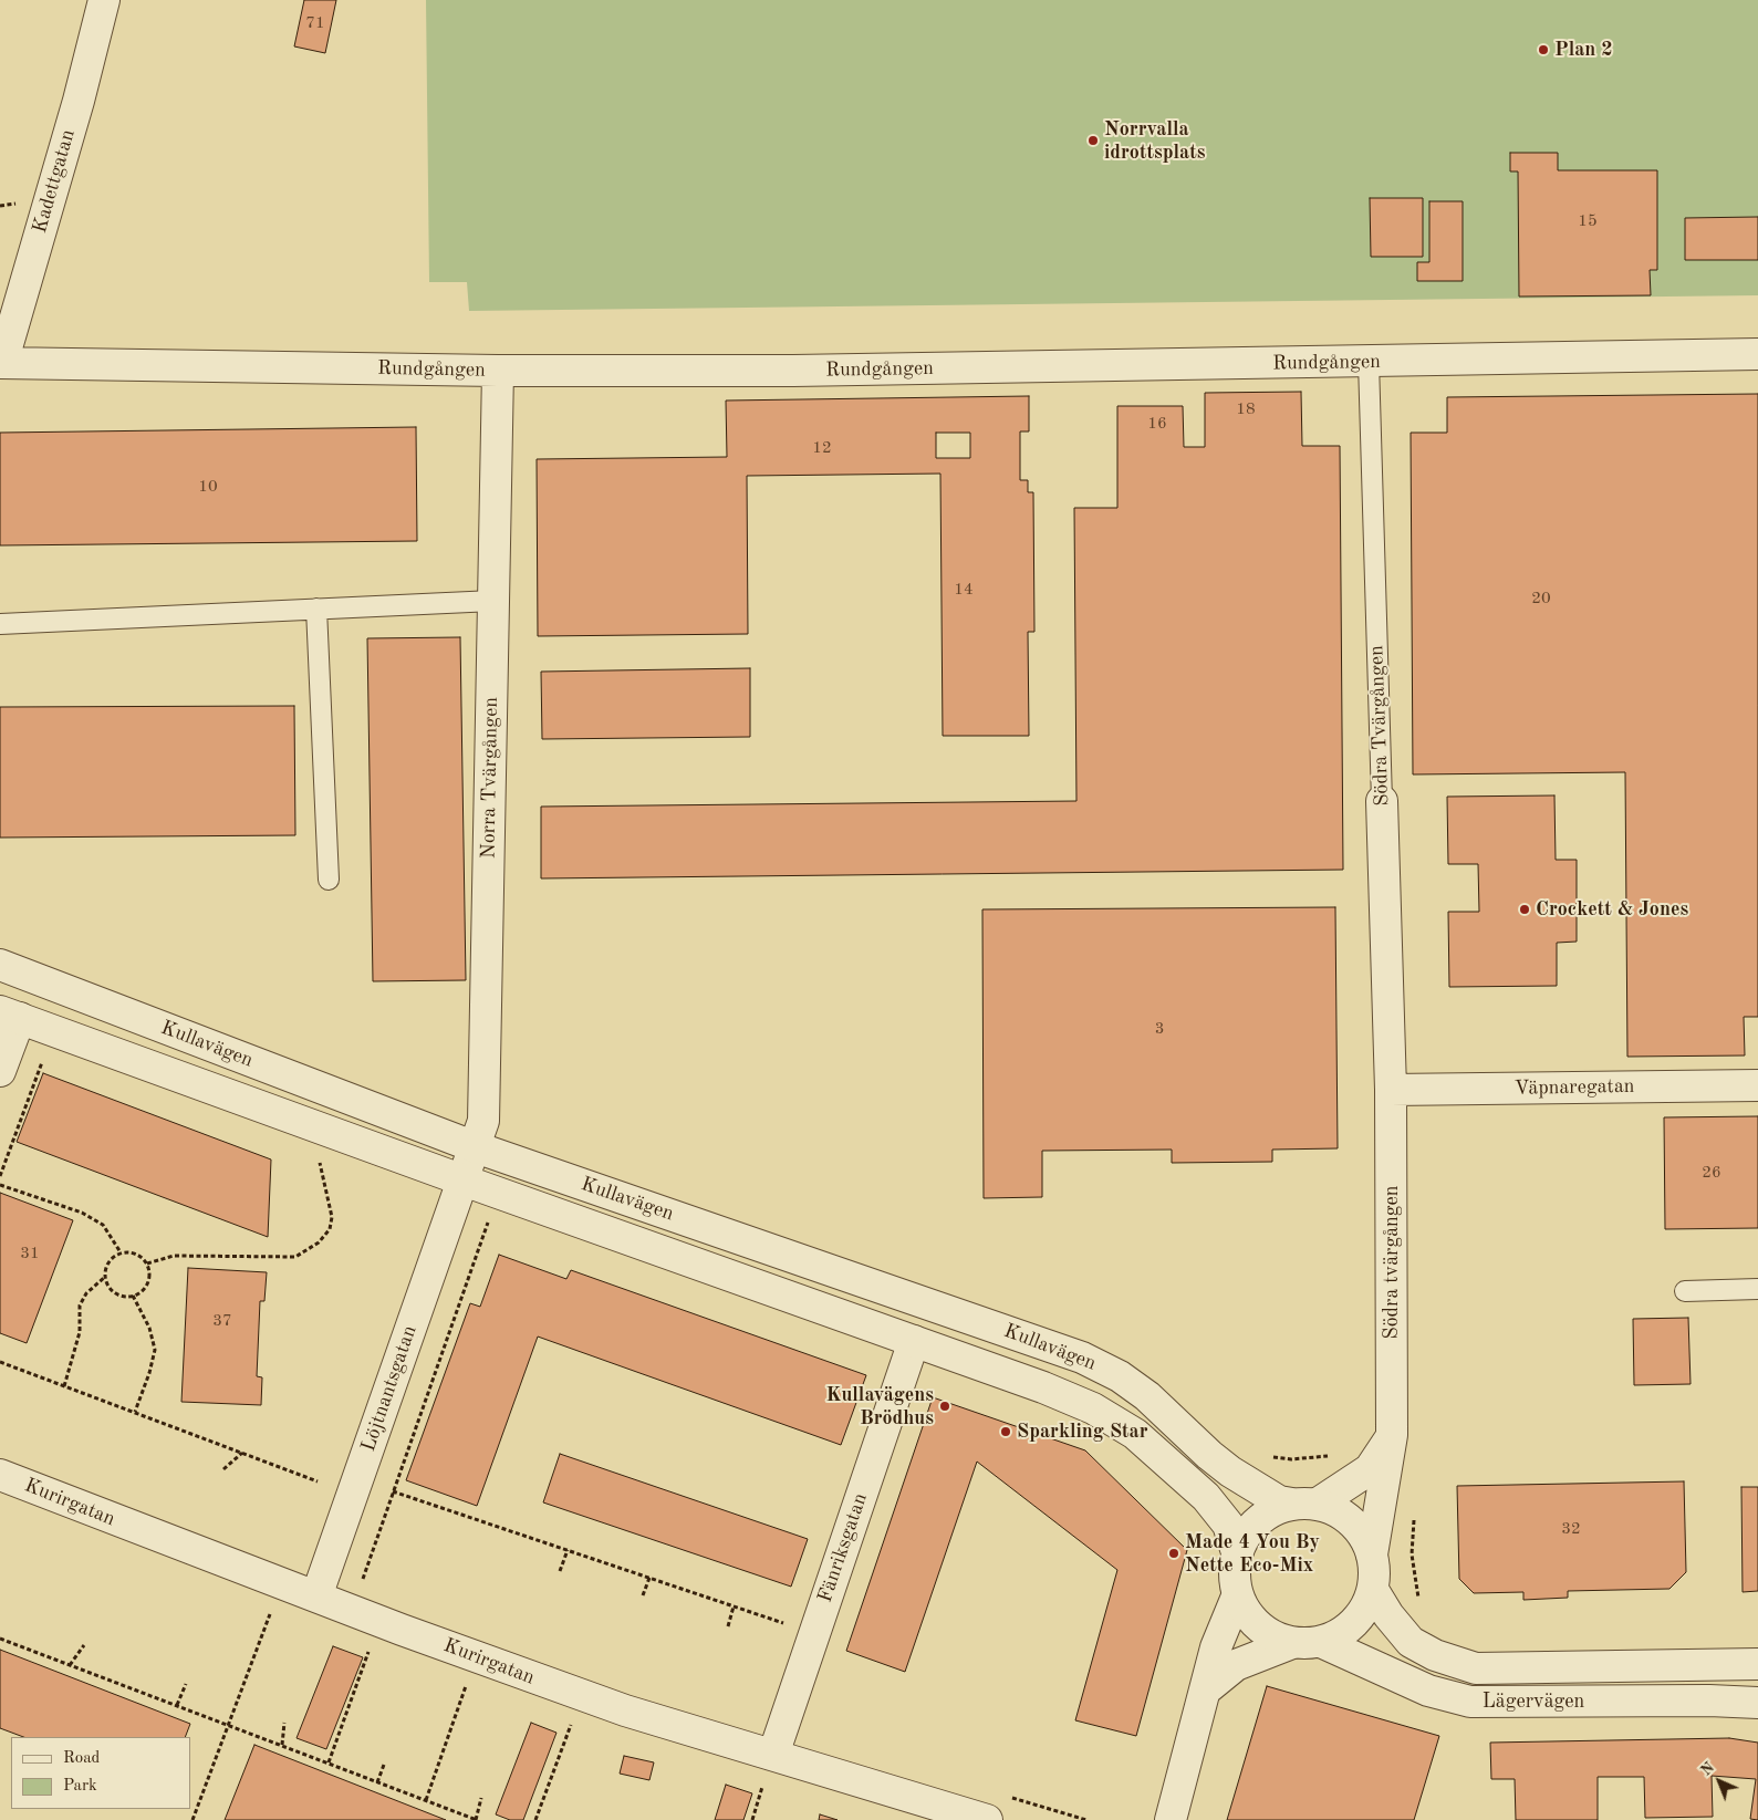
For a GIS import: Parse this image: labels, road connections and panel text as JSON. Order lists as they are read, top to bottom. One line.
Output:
{"streets":{"street":["Kadettgatan","Rundgången","Södra Tvärgången","Norra Tvärgången","Kullavägen","Väpnaregatan","Södra tvärgången","Löjtnantsgatan","Kurirgatan","Fänriksgatan","Lägervägen"]},"crossings":[["Kadettgatan","Rundgången"],["Rundgången","Södra Tvärgången"],["Rundgången","Norra Tvärgången"],["Södra Tvärgången","Väpnaregatan"],["Södra Tvärgången","Södra tvärgången"],["Norra Tvärgången","Kullavägen"],["Norra Tvärgången","Löjtnantsgatan"],["Kullavägen","Södra tvärgången"],["Kullavägen","Löjtnantsgatan"],["Kullavägen","Fänriksgatan"],["Kullavägen","Lägervägen"],["Väpnaregatan","Södra tvärgången"],["Södra tvärgången","Lägervägen"],["Löjtnantsgatan","Kurirgatan"],["Kurirgatan","Fänriksgatan"]],"places":["Plan 2","Norrvalla idrottsplats","Crockett & Jones","Kullavägens Brödhus","Sparkling Star","Made 4 You By Nette Eco-Mix"],"house_numbers":["71","15","18","16","12","10","14","20","3","26","31","37","32"],"legend":["Road","Park"],"north":"top left"}
